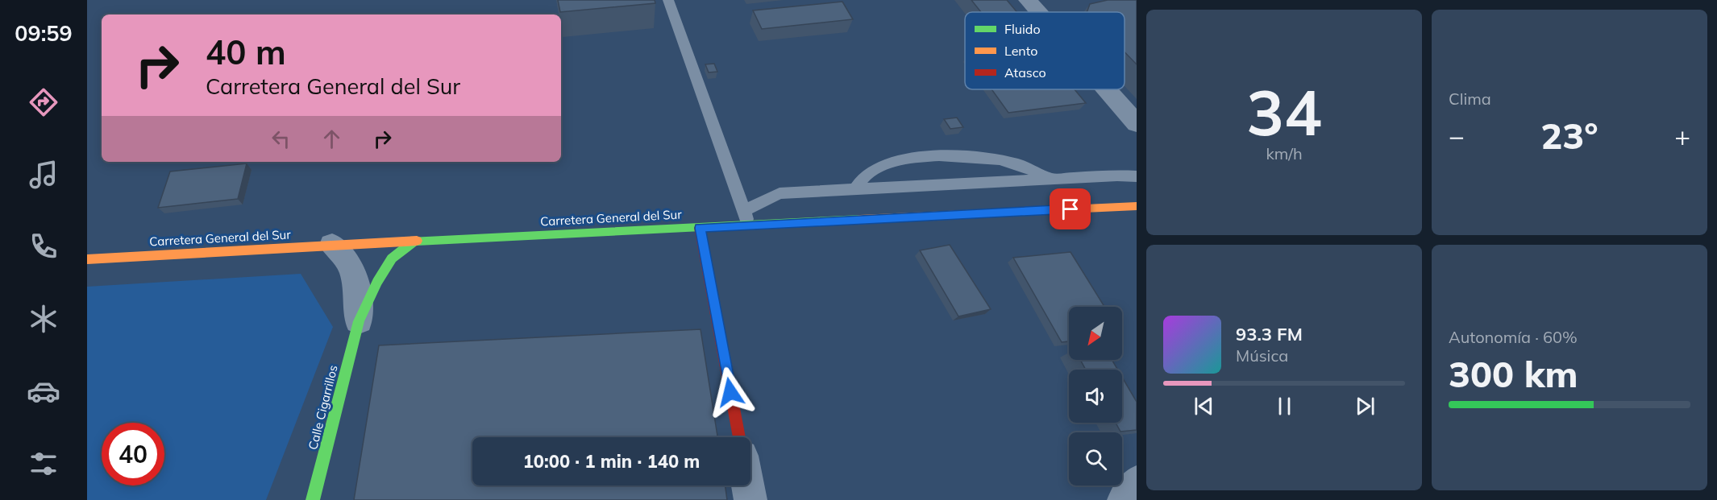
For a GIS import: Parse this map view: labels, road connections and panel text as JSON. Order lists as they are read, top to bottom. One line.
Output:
{"streets":{"main road":["Carretera General del Sur","Calle Cigarrillos"]},"crossings":[["Carretera General del Sur","Calle Cigarrillos"]],"legend":["Fluido","Lento","Atasco"],"north":"bottom left","page":{"tabs":"09:59","tile":[["34","km/h"],"Clima",["Autonomía · 60%","300 km"]],"turn":["40 m","Carretera General del Sur"],"heat":["−","23°","+"],"song":["93.3 FM","Música"],"limit":"40","trip":"10:00 · 1 min · 140 m"}}
